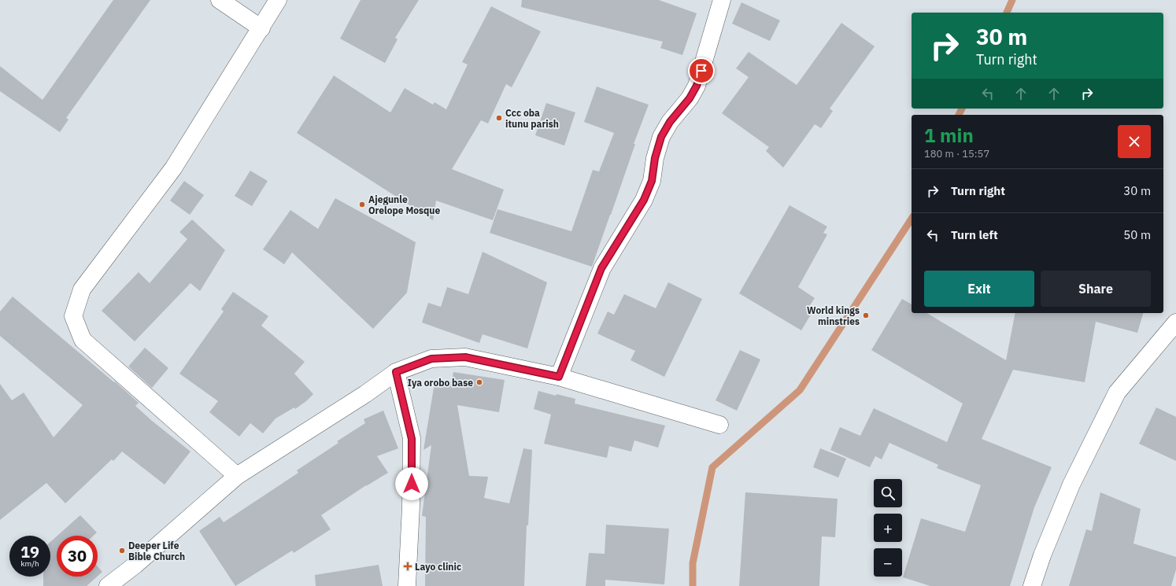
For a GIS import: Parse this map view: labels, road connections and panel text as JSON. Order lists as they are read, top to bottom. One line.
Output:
{"places":{"other":["Ccc oba itunu parish","Ajegunle Orelope Mosque","World kings minstries","Iya orobo base","Deeper Life Bible Church"],"health":["Layo clinic"]},"page":{"turn":["30 m","Turn right"],"heading":["1 min","180 m · 15:57"],"list":[{"name":"Turn right","value":"30 m"},{"name":"Turn left","value":"50 m"}],"buttons":["Exit","Share"],"map_buttons":["+","−"],"speed":"19 km/h","limit":"30"}}
